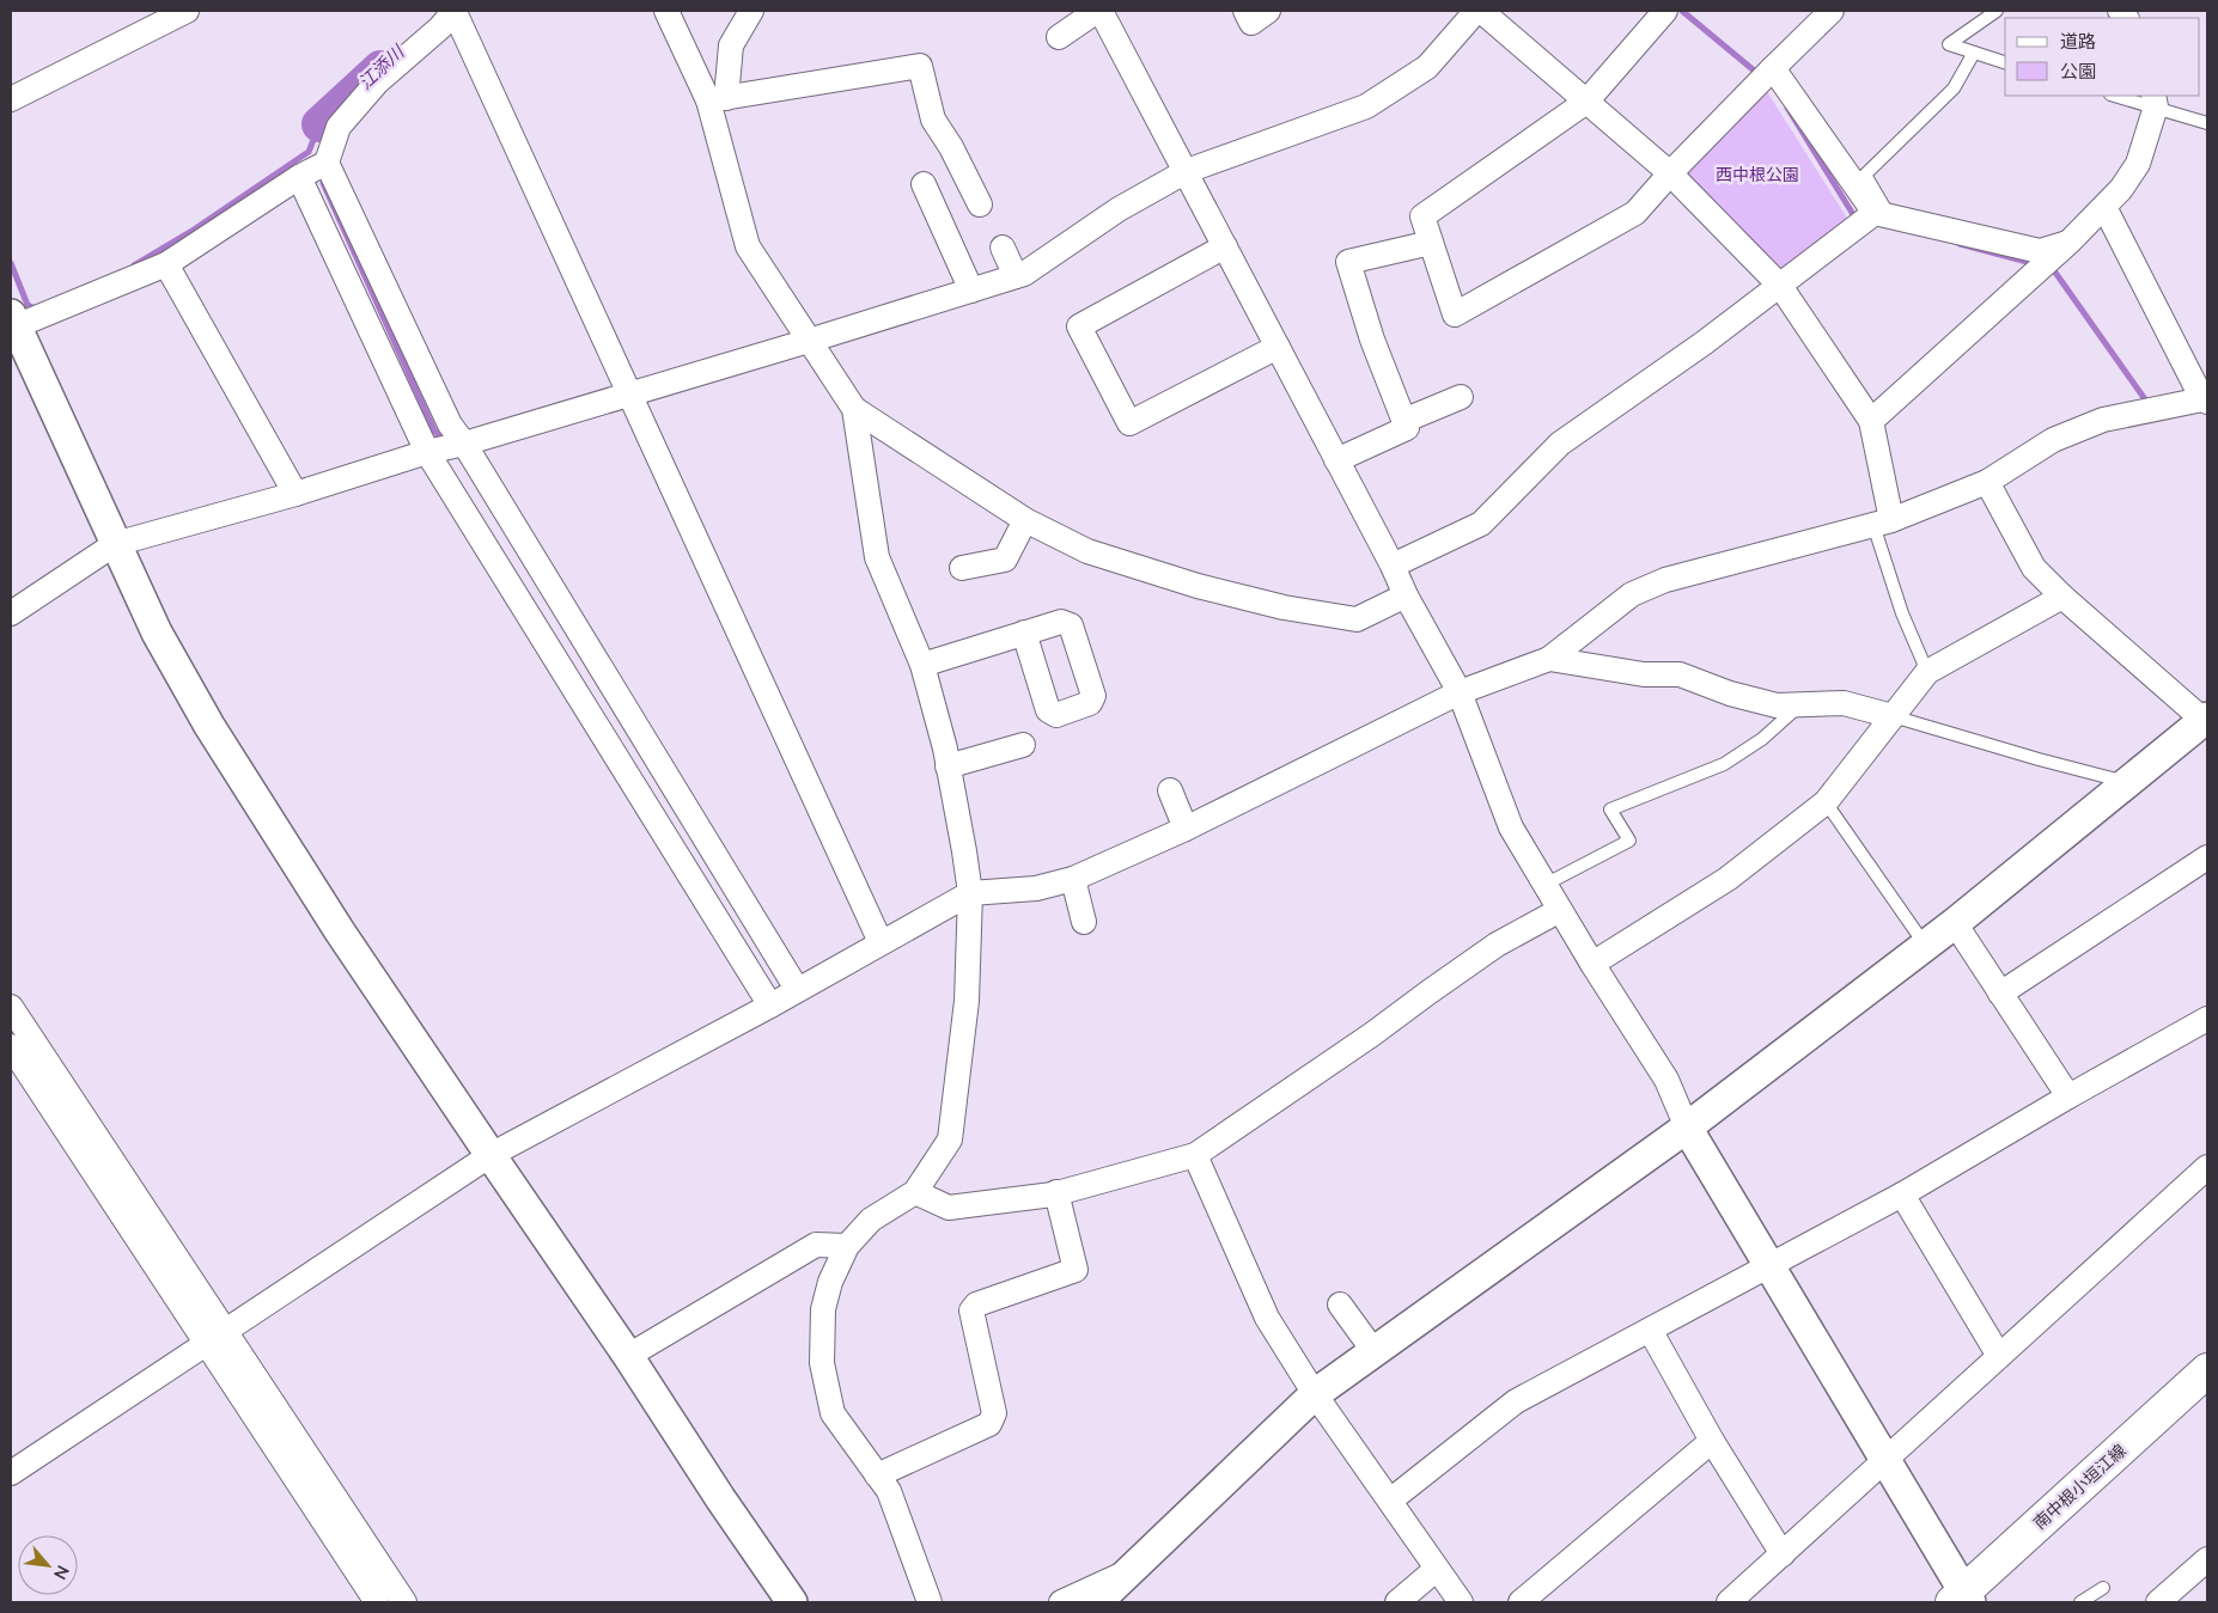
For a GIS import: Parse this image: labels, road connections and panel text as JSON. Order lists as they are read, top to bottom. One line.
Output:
{"streets":{"main road":["南中根小垣江線"]},"water":["江添川"],"parks":["西中根公園"],"legend":["道路","公園"],"north":"bottom right"}
